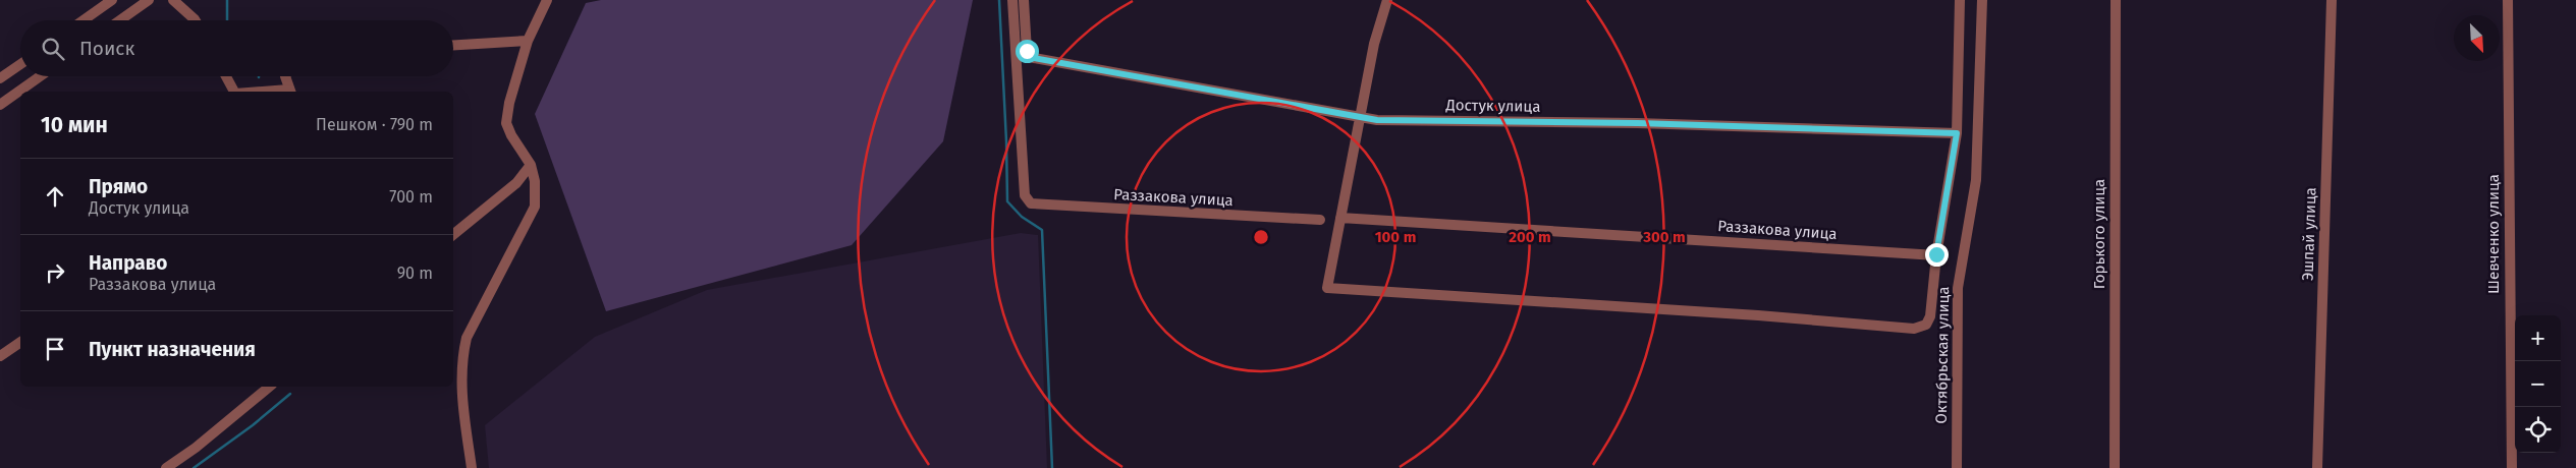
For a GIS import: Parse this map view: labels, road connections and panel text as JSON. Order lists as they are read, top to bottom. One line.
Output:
{"streets":{"street":["Достук улица","Раззакова улица","Горького улица","Эшпай улица","Шевченко улица","Октябрьская улица"]},"north":"bottom right","page":{"search":"Поиск","heading":["10 мин","Пешком · 790 m"],"list":[["Прямо","Достук улица","700 m"],["Направо","Раззакова улица","90 m"],"Пункт назначения"],"map_buttons":["+","−"]},"rings":["100 m","200 m","300 m"]}
